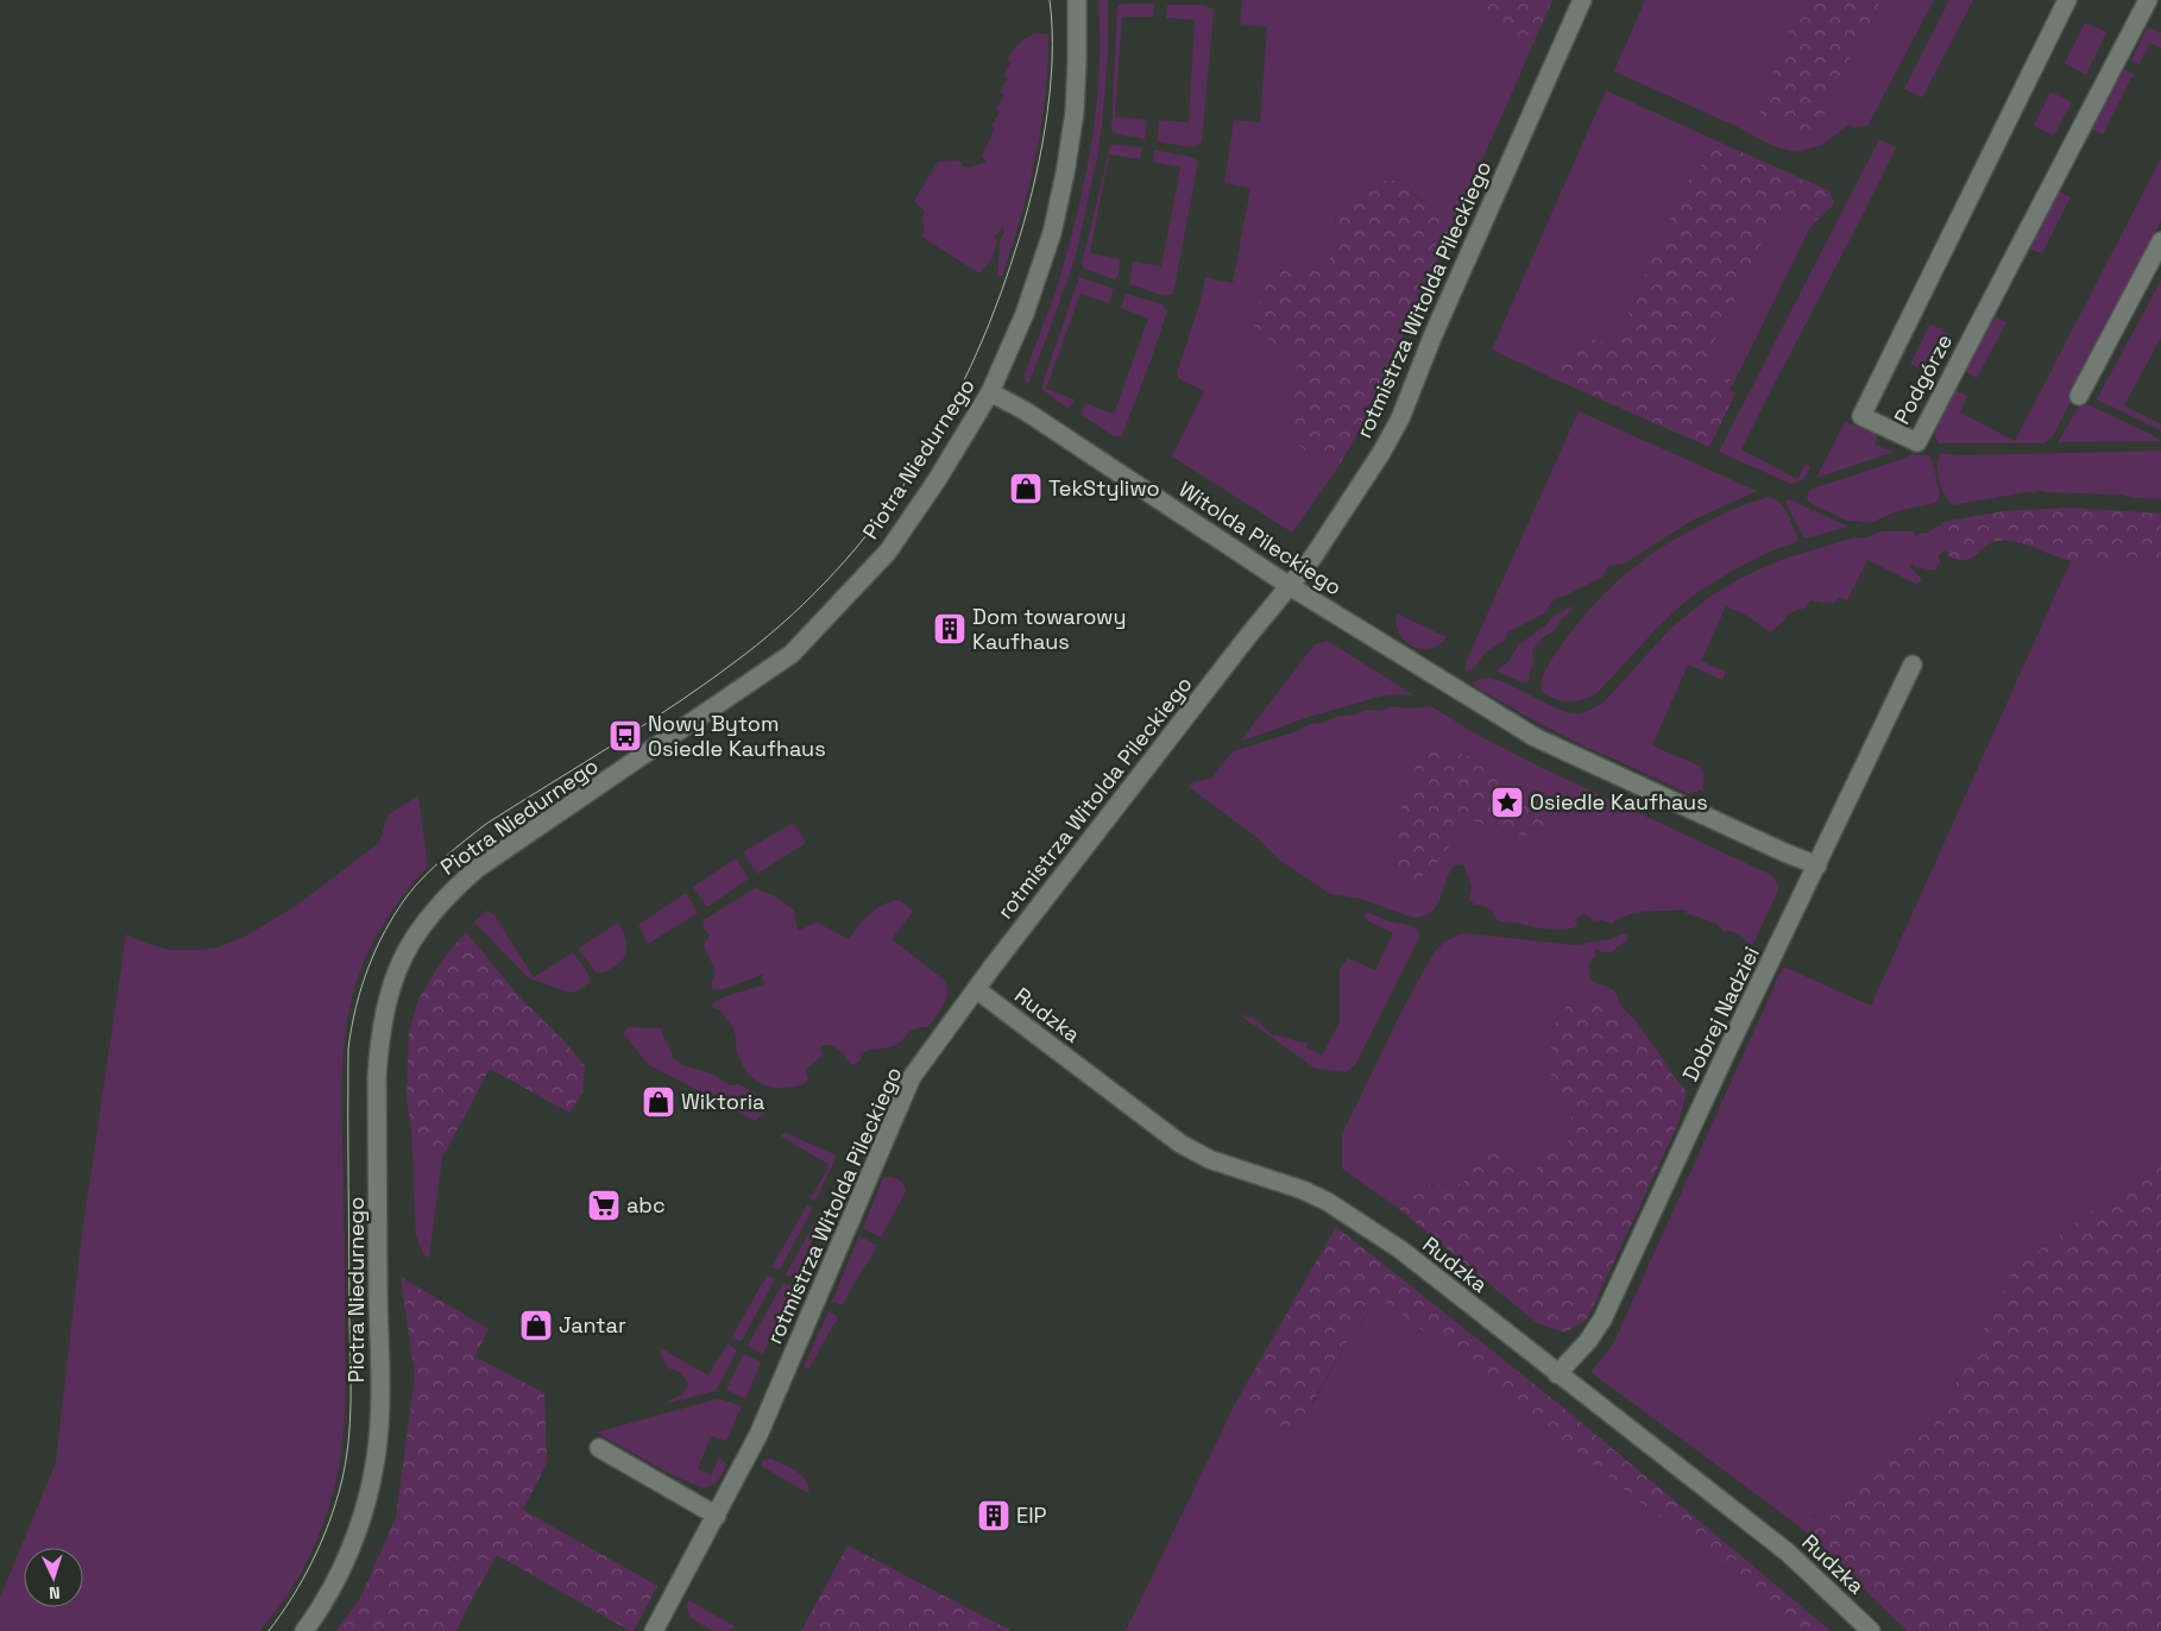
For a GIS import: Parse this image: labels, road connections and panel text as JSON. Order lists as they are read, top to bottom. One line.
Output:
{"streets":{"street":["rotmistrza Witolda Pileckiego","Podgórze","Piotra Niedurnego","Witolda Pileckiego","Dobrej Nadziei","Rudzka"]},"crossings":[["rotmistrza Witolda Pileckiego","Witolda Pileckiego"],["rotmistrza Witolda Pileckiego","Rudzka"],["Piotra Niedurnego","Witolda Pileckiego"],["Witolda Pileckiego","Dobrej Nadziei"],["Dobrej Nadziei","Rudzka"]],"places":{"shop":["TekStyliwo","Wiktoria","Jantar"],"building":["Dom towarowy Kaufhaus","EIP"],"bus stop":["Nowy Bytom Osiedle Kaufhaus"],"place":["Osiedle Kaufhaus"],"supermarket":["abc"]},"north":"bottom"}
